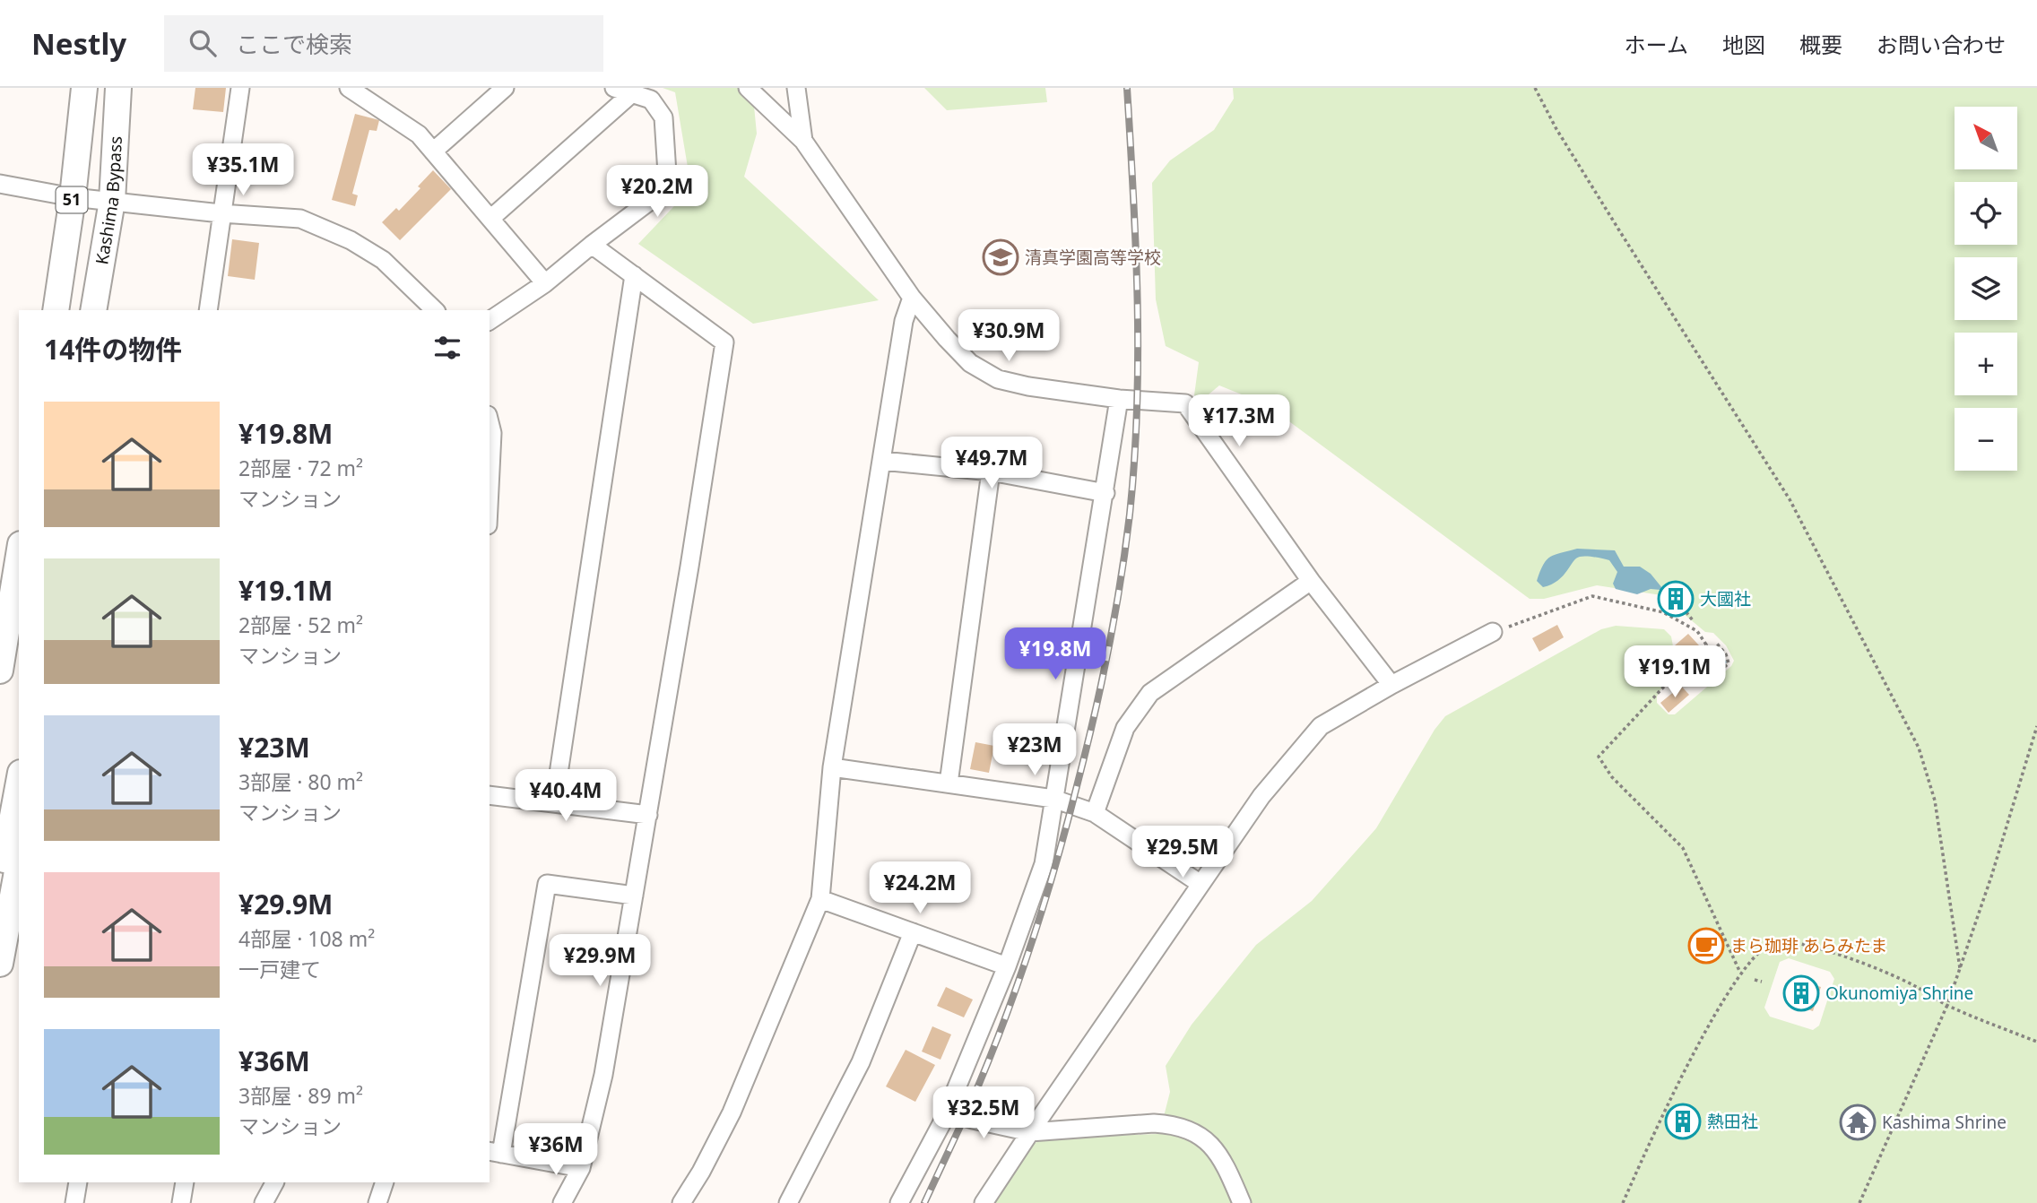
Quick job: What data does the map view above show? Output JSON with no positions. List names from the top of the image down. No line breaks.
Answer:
{"streets":{"highway":["51","Kashima Bypass"]},"places":{"school or university":["清真学園高等学校"],"building":["大國社","Okunomiya Shrine","熱田社"],"cafe":["まら珈琲 あらみたま"],"temple":["Kashima Shrine"]},"north":"top left","page":{"header":"Nestly","search":"ここで検索","nav":["ホーム","地図","概要","お問い合わせ"],"map_buttons":["+","−"],"price":["¥35.1M","¥20.2M","¥30.9M","¥17.3M","¥49.7M","¥19.8M","¥19.1M","¥23M","¥40.4M","¥29.5M","¥24.2M","¥29.9M","¥32.5M","¥36M"],"heading":"14件の物件","list":[{"name":"¥19.8M","note":"2部屋 · 72 m² · マンション"},{"name":"¥19.1M","note":"2部屋 · 52 m² · マンション"},{"name":"¥23M","note":"3部屋 · 80 m² · マンション"},{"name":"¥29.9M","note":"4部屋 · 108 m² · 一戸建て"},{"name":"¥36M","note":"3部屋 · 89 m² · マンション"}]}}
